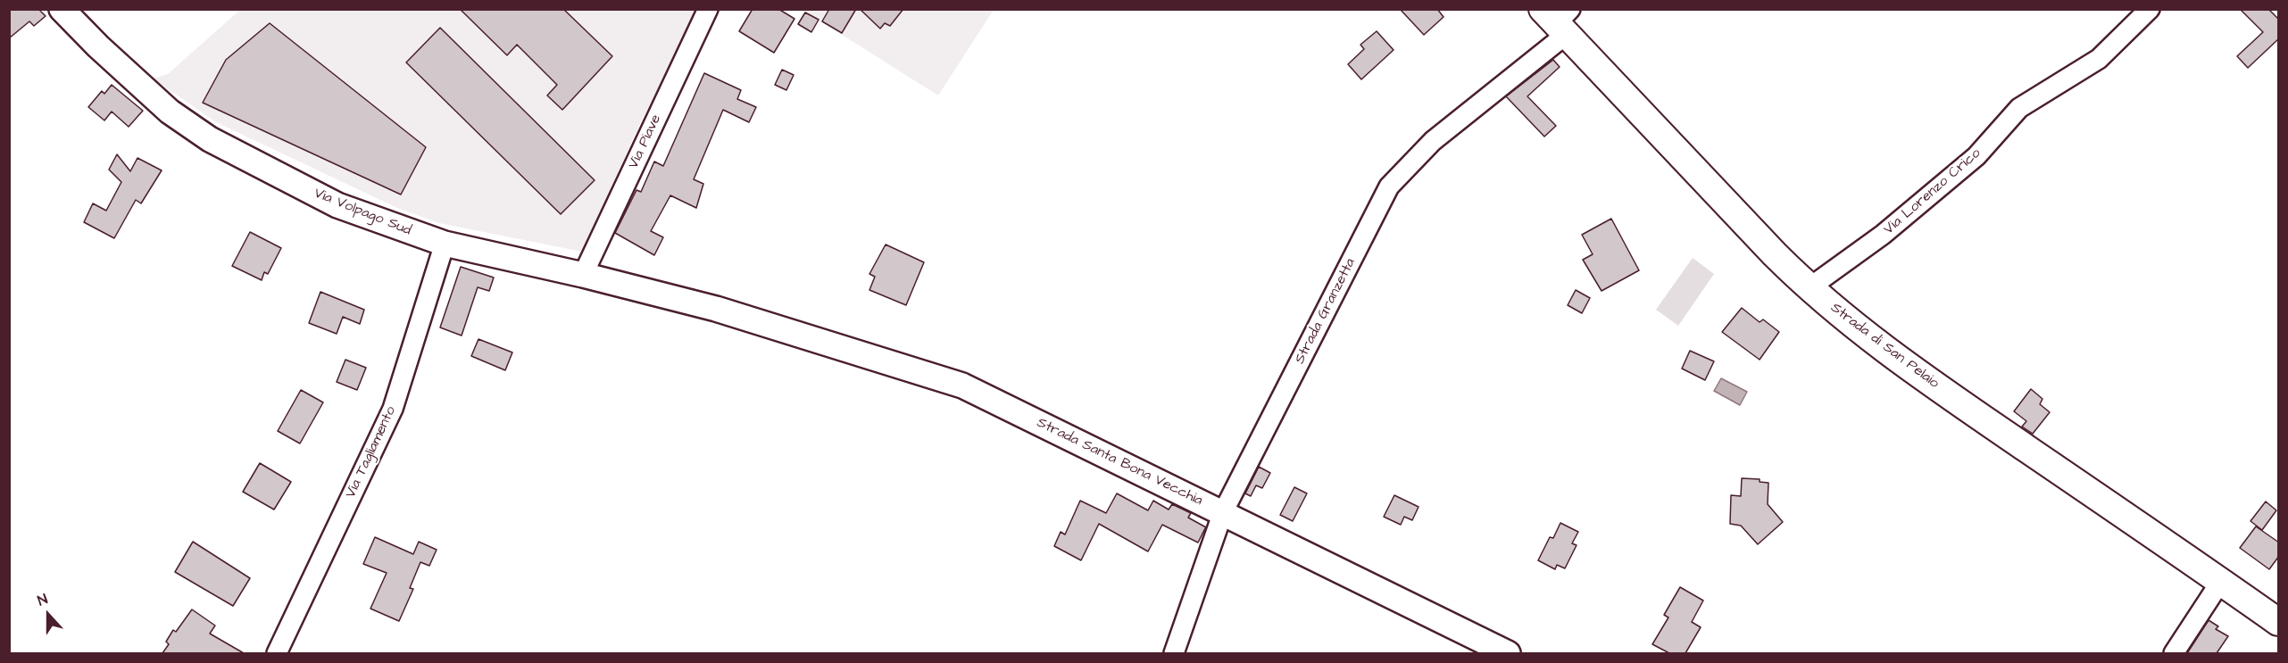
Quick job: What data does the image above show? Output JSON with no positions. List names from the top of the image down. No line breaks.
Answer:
{"streets":{"main road":["Strada di San Pelaio"],"street":["Via Piave","Via Lorenzo Crico","Via Volpago Sud","Strada Granzetta","Via Tagliamento","Strada Santa Bona Vecchia"]},"crossings":[["Via Piave","Via Volpago Sud"],["Via Lorenzo Crico","Strada di San Pelaio"],["Via Volpago Sud","Via Tagliamento"],["Via Volpago Sud","Strada Santa Bona Vecchia"],["Strada Granzetta","Strada di San Pelaio"],["Strada Granzetta","Strada Santa Bona Vecchia"]],"north":"top"}
